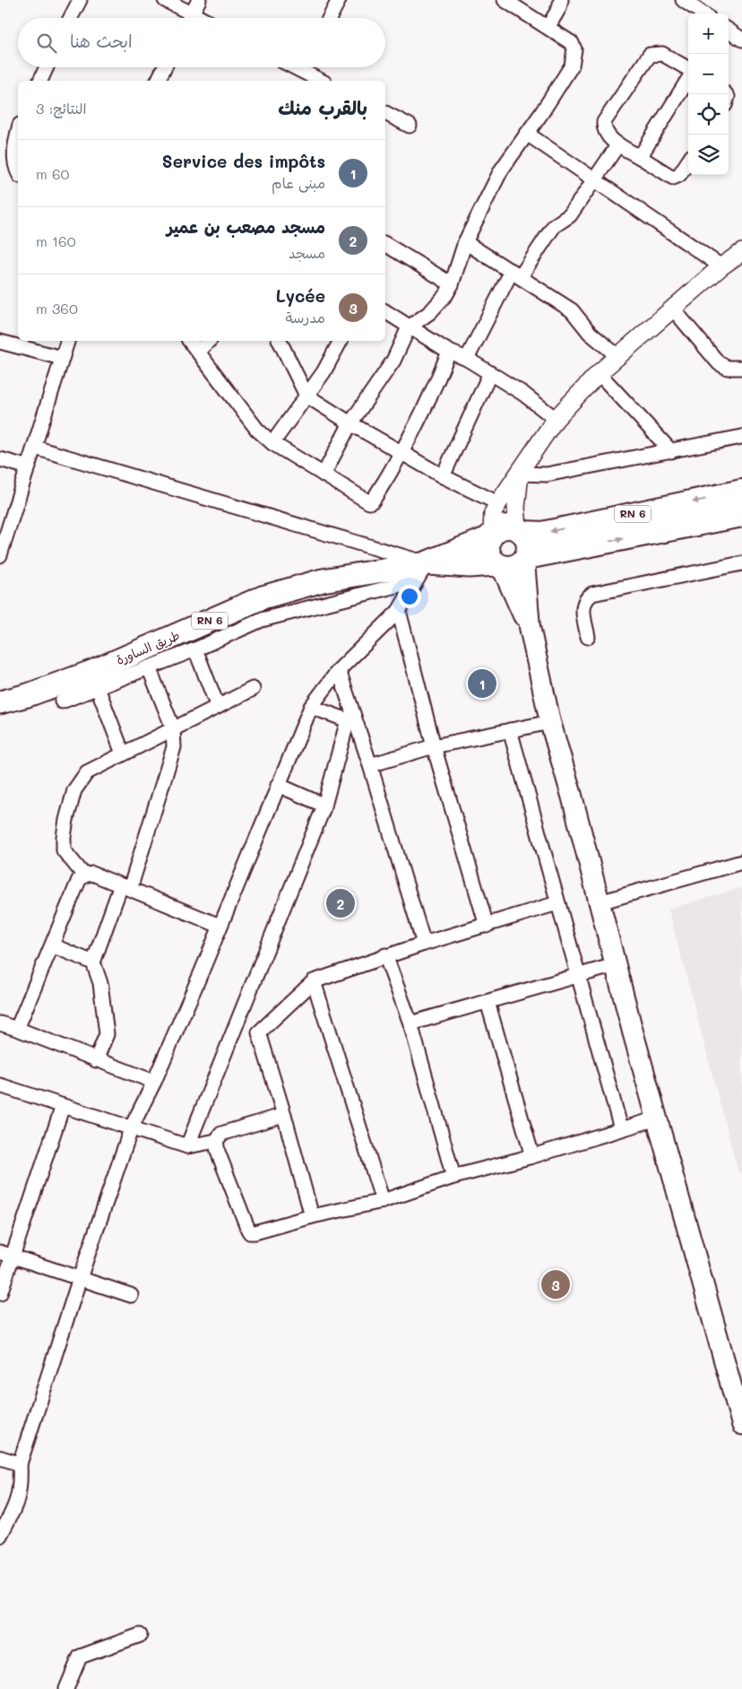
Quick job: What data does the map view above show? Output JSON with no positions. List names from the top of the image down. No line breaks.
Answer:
{"streets":{"highway":["RN 6"],"main road":["طريق الساورة"]},"crossings":[["RN 6","طريق الساورة"]],"page":{"map_buttons":["+","−"],"search":"ابحث هنا","heading":["بالقرب منك","النتائج: 3"],"list":[{"mark":"1","name":"Service des impôts","note":"مبنى عام","value":"60 m"},{"mark":"2","name":"مسجد مصعب بن عمير","note":"مسجد","value":"160 m"},{"mark":"3","name":"Lycée","note":"مدرسة","value":"360 m"}],"pins":["1","2","3"]}}
